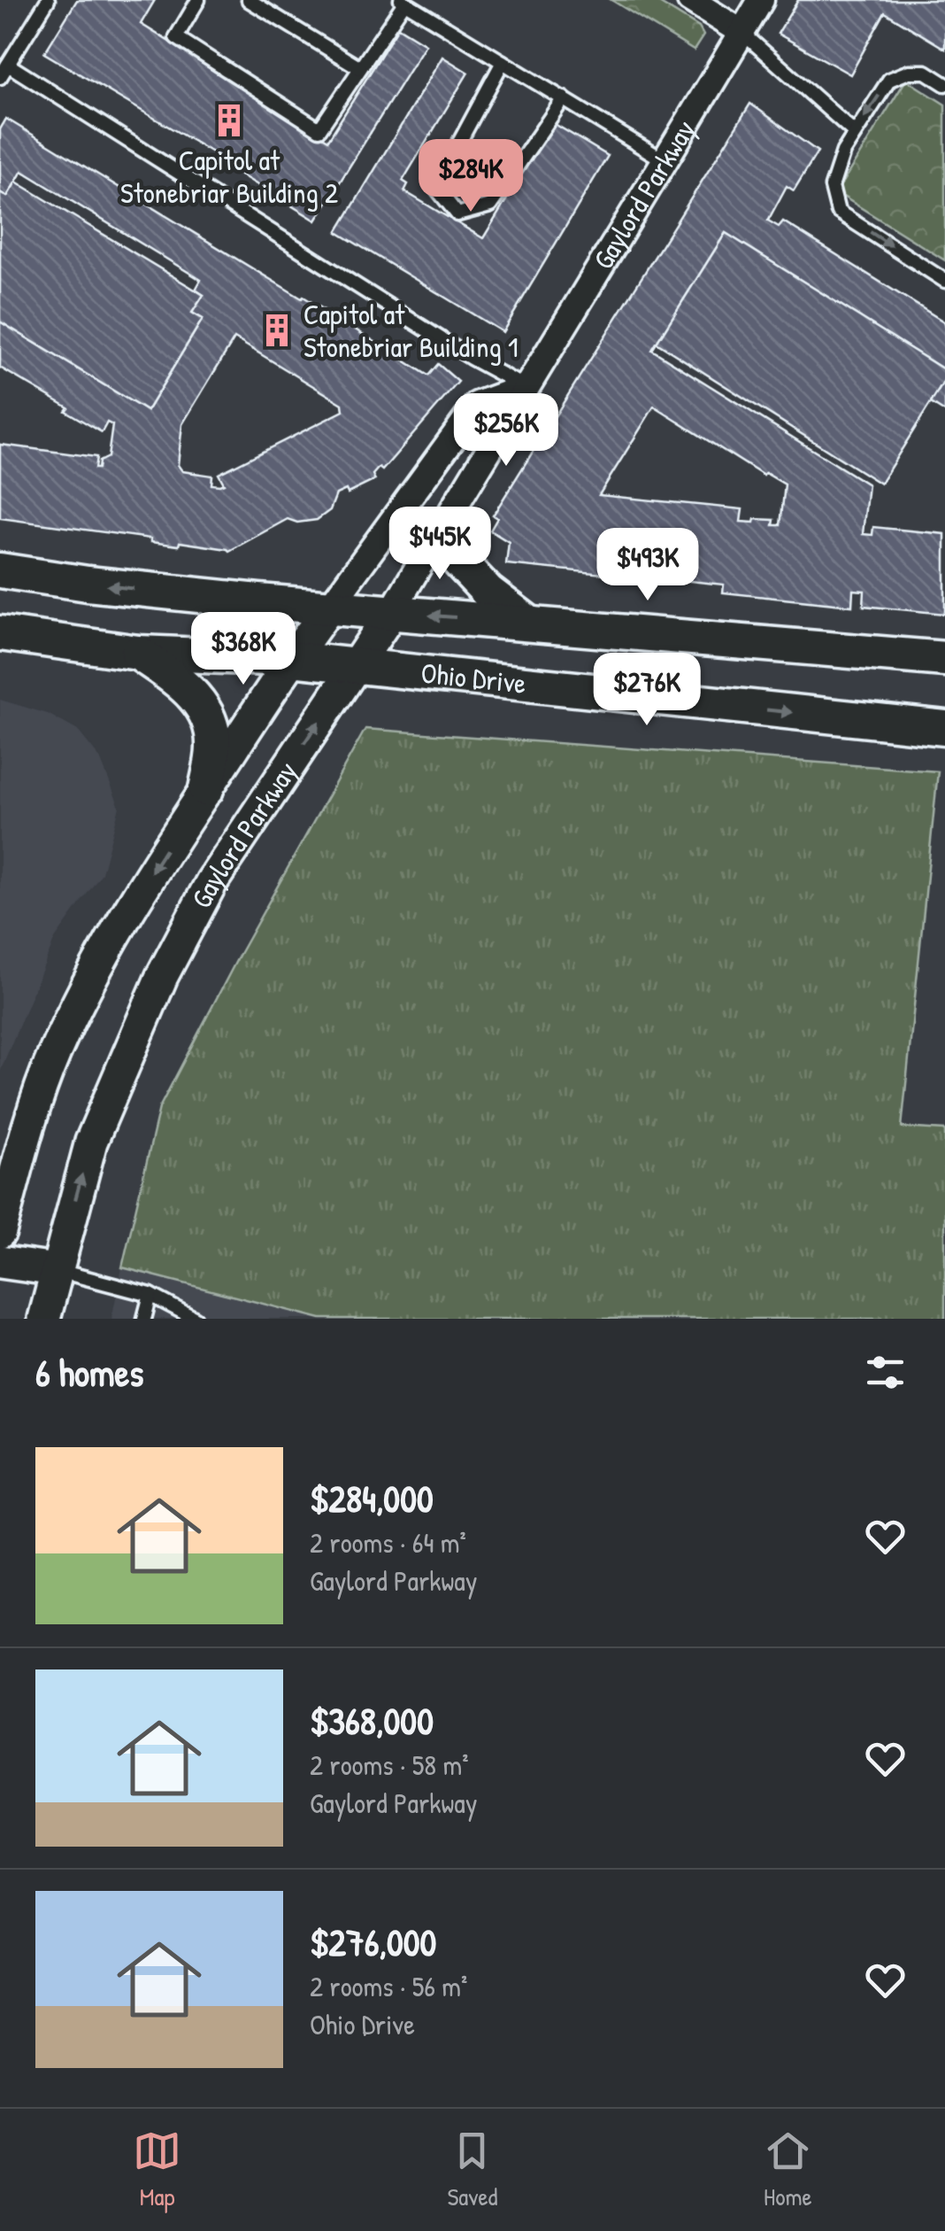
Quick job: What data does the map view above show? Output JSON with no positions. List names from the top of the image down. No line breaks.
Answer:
{"streets":{"main road":["Ohio Drive"],"street":["Gaylord Parkway"]},"crossings":[["Gaylord Parkway","Ohio Drive"]],"places":{"building":["Capitol at Stonebriar Building 2","Capitol at Stonebriar Building 1"]},"page":{"price":["$284K","$256K","$445K","$493K","$368K","$276K"],"heading":"6 homes","list":[{"name":"$284,000","note":"2 rooms · 64 m² · Gaylord Parkway"},{"name":"$368,000","note":"2 rooms · 58 m² · Gaylord Parkway"},{"name":"$276,000","note":"2 rooms · 56 m² · Ohio Drive"}],"tabs":["Map","Saved","Home"]}}
